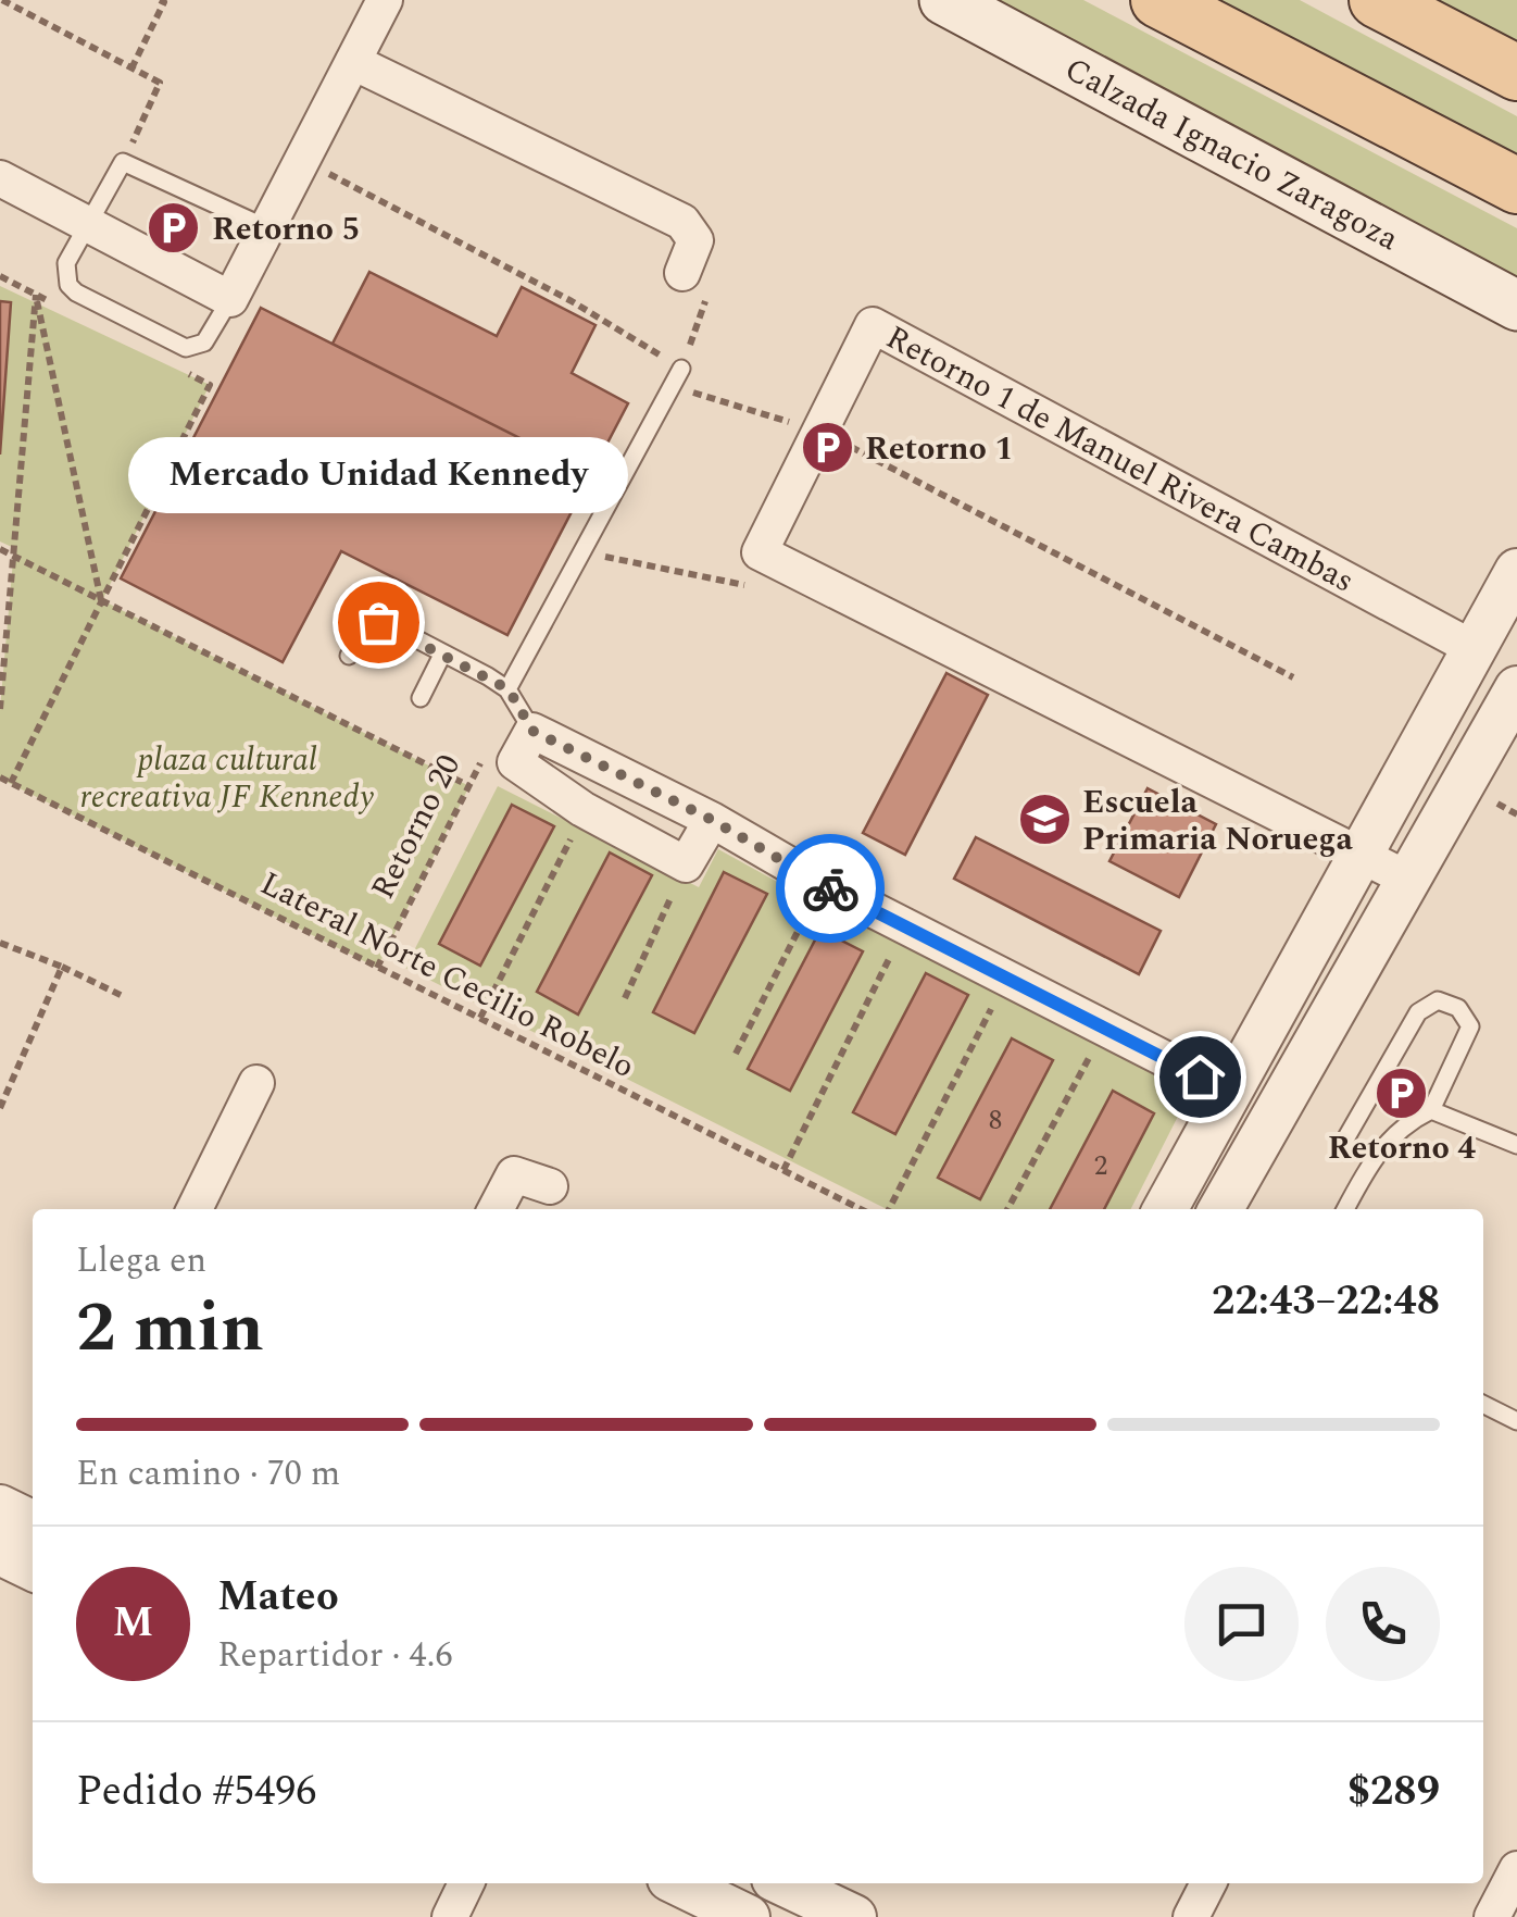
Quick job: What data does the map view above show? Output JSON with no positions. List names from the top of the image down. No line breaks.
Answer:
{"streets":{"main road":["Calzada Ignacio Zaragoza"],"street":["Retorno 1 de Manuel Rivera Cambas"],"path":["Retorno 20","Lateral Norte Cecilio Robelo"]},"crossings":[["Retorno 20","Lateral Norte Cecilio Robelo"]],"parks":["plaza cultural recreativa JF Kennedy"],"places":{"parking":["Retorno 5","Retorno 1","Retorno 4"],"other":["Mercado Unidad Kennedy"],"school or university":["Escuela Primaria Noruega"]},"house_numbers":["8","2"],"page":{"bubble":"Mercado Unidad Kennedy","heading":["2 min","Llega en","22:43–22:48"],"panel":["Mateo","Repartidor · 4.6","Pedido #5496","$289"],"bar":"En camino · 70 m","round":"M"}}
